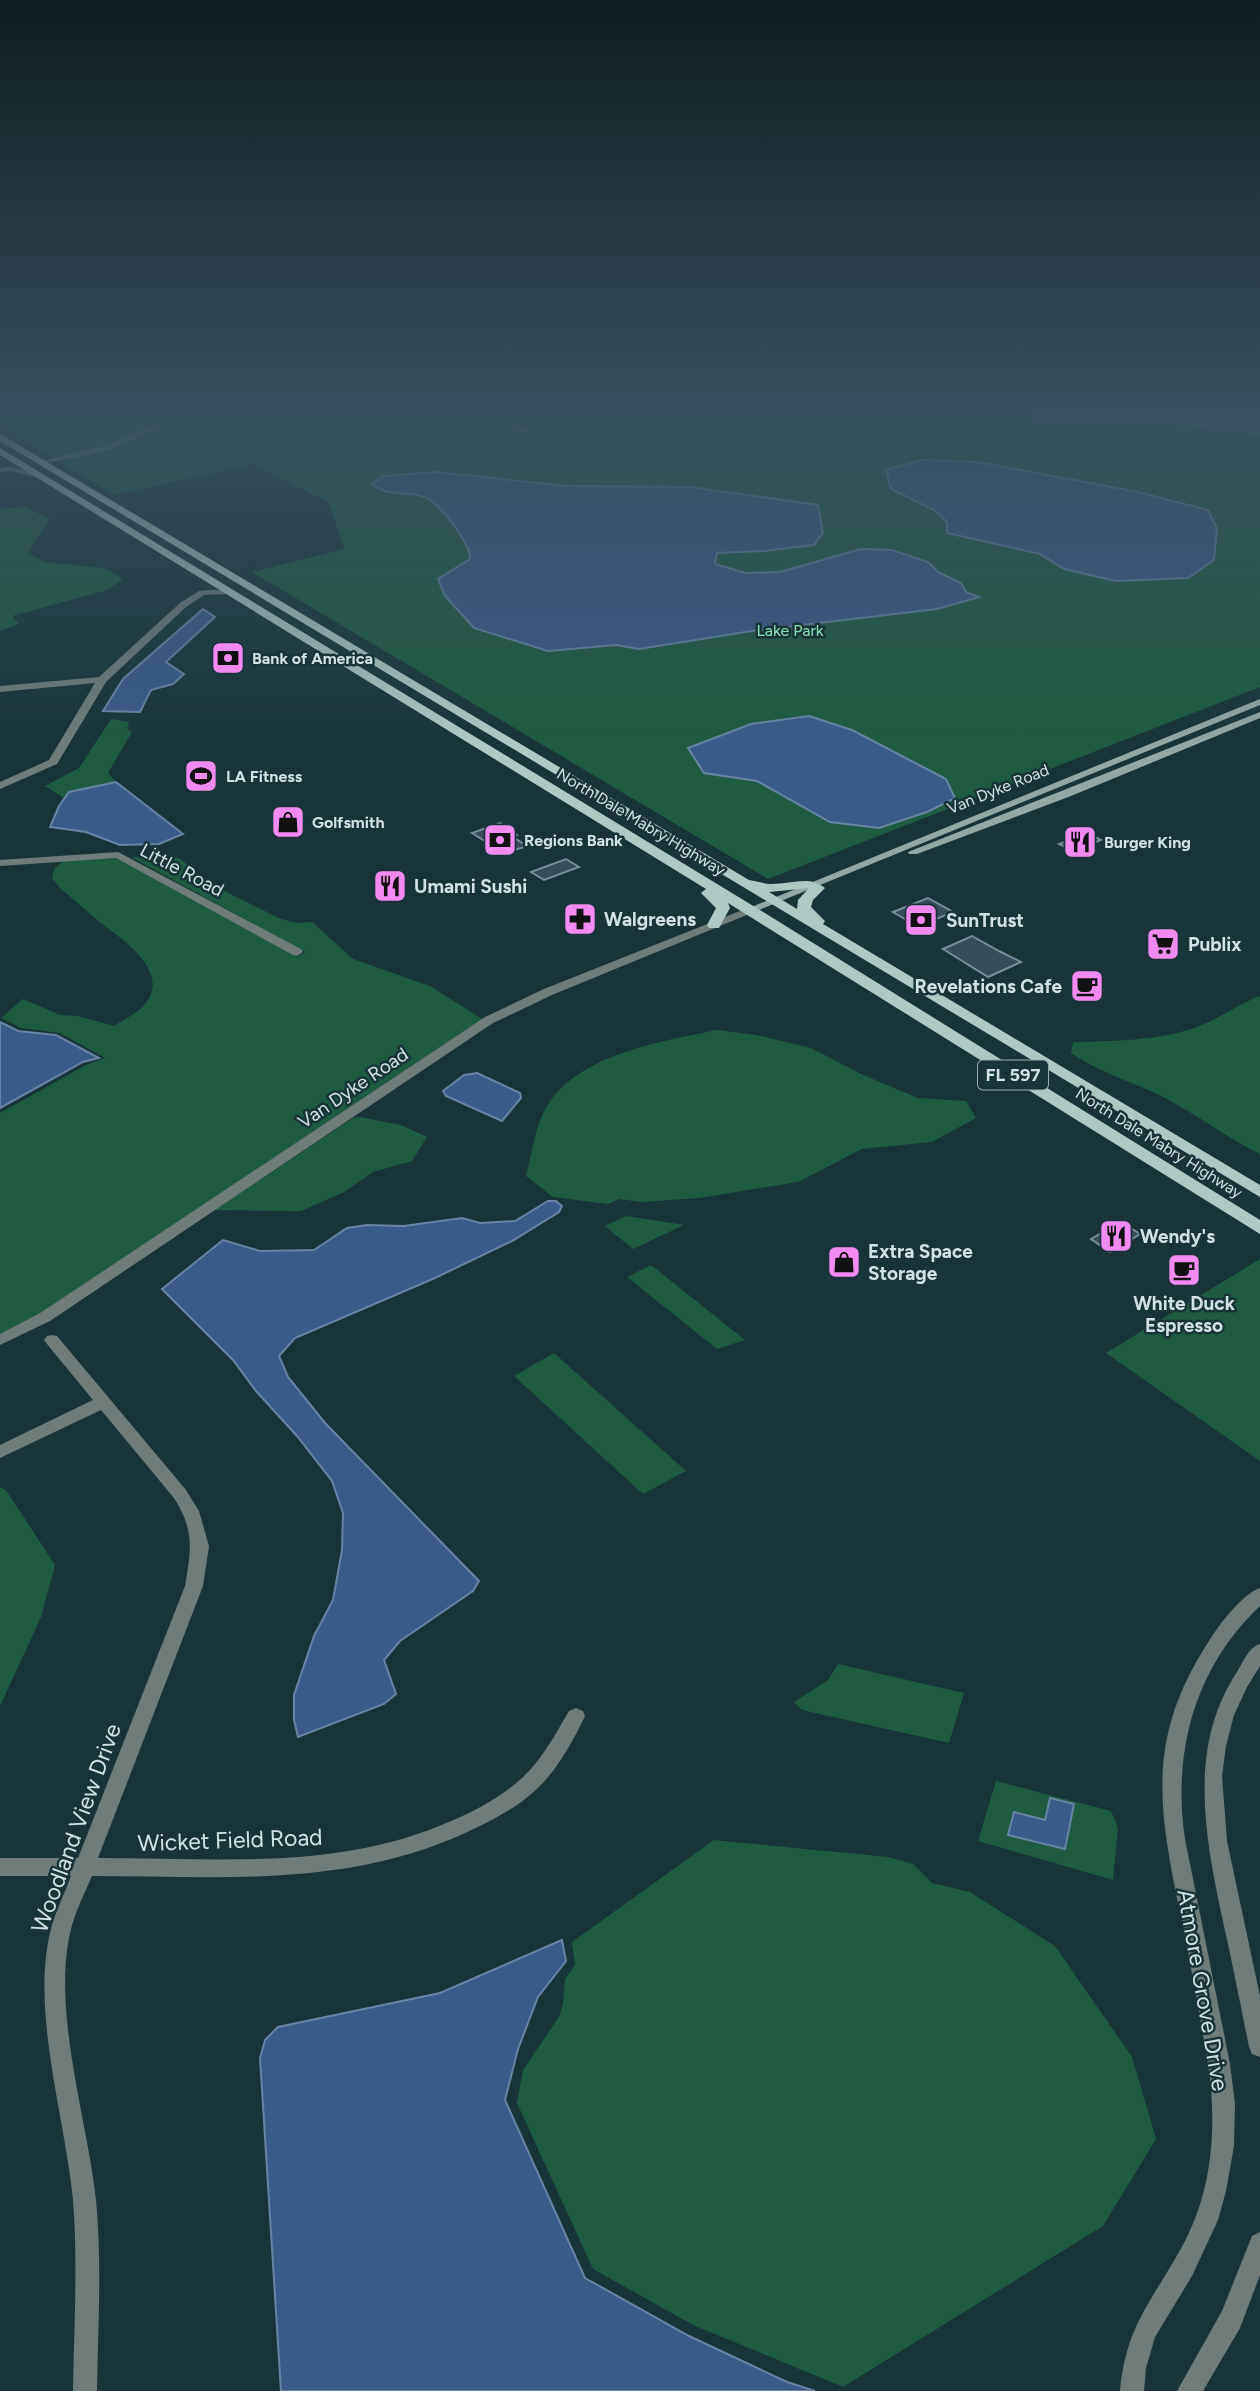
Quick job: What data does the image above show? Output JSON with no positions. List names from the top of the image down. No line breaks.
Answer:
{"streets":{"main road":["Van Dyke Road","North Dale Mabry Highway","FL 597"],"street":["Little Road","Woodland View Drive","Wicket Field Road","Atmore Grove Drive"]},"crossings":[["Van Dyke Road","North Dale Mabry Highway"],["Woodland View Drive","Wicket Field Road"]],"parks":["Lake Park"],"places":{"bank":["Bank of America","Regions Bank","SunTrust"],"sports":["LA Fitness"],"shop":["Golfsmith","Extra Space Storage"],"restaurant":["Burger King","Umami Sushi","Wendy's"],"pharmacy":["Walgreens"],"supermarket":["Publix"],"cafe":["Revelations Cafe","White Duck Espresso"]}}
